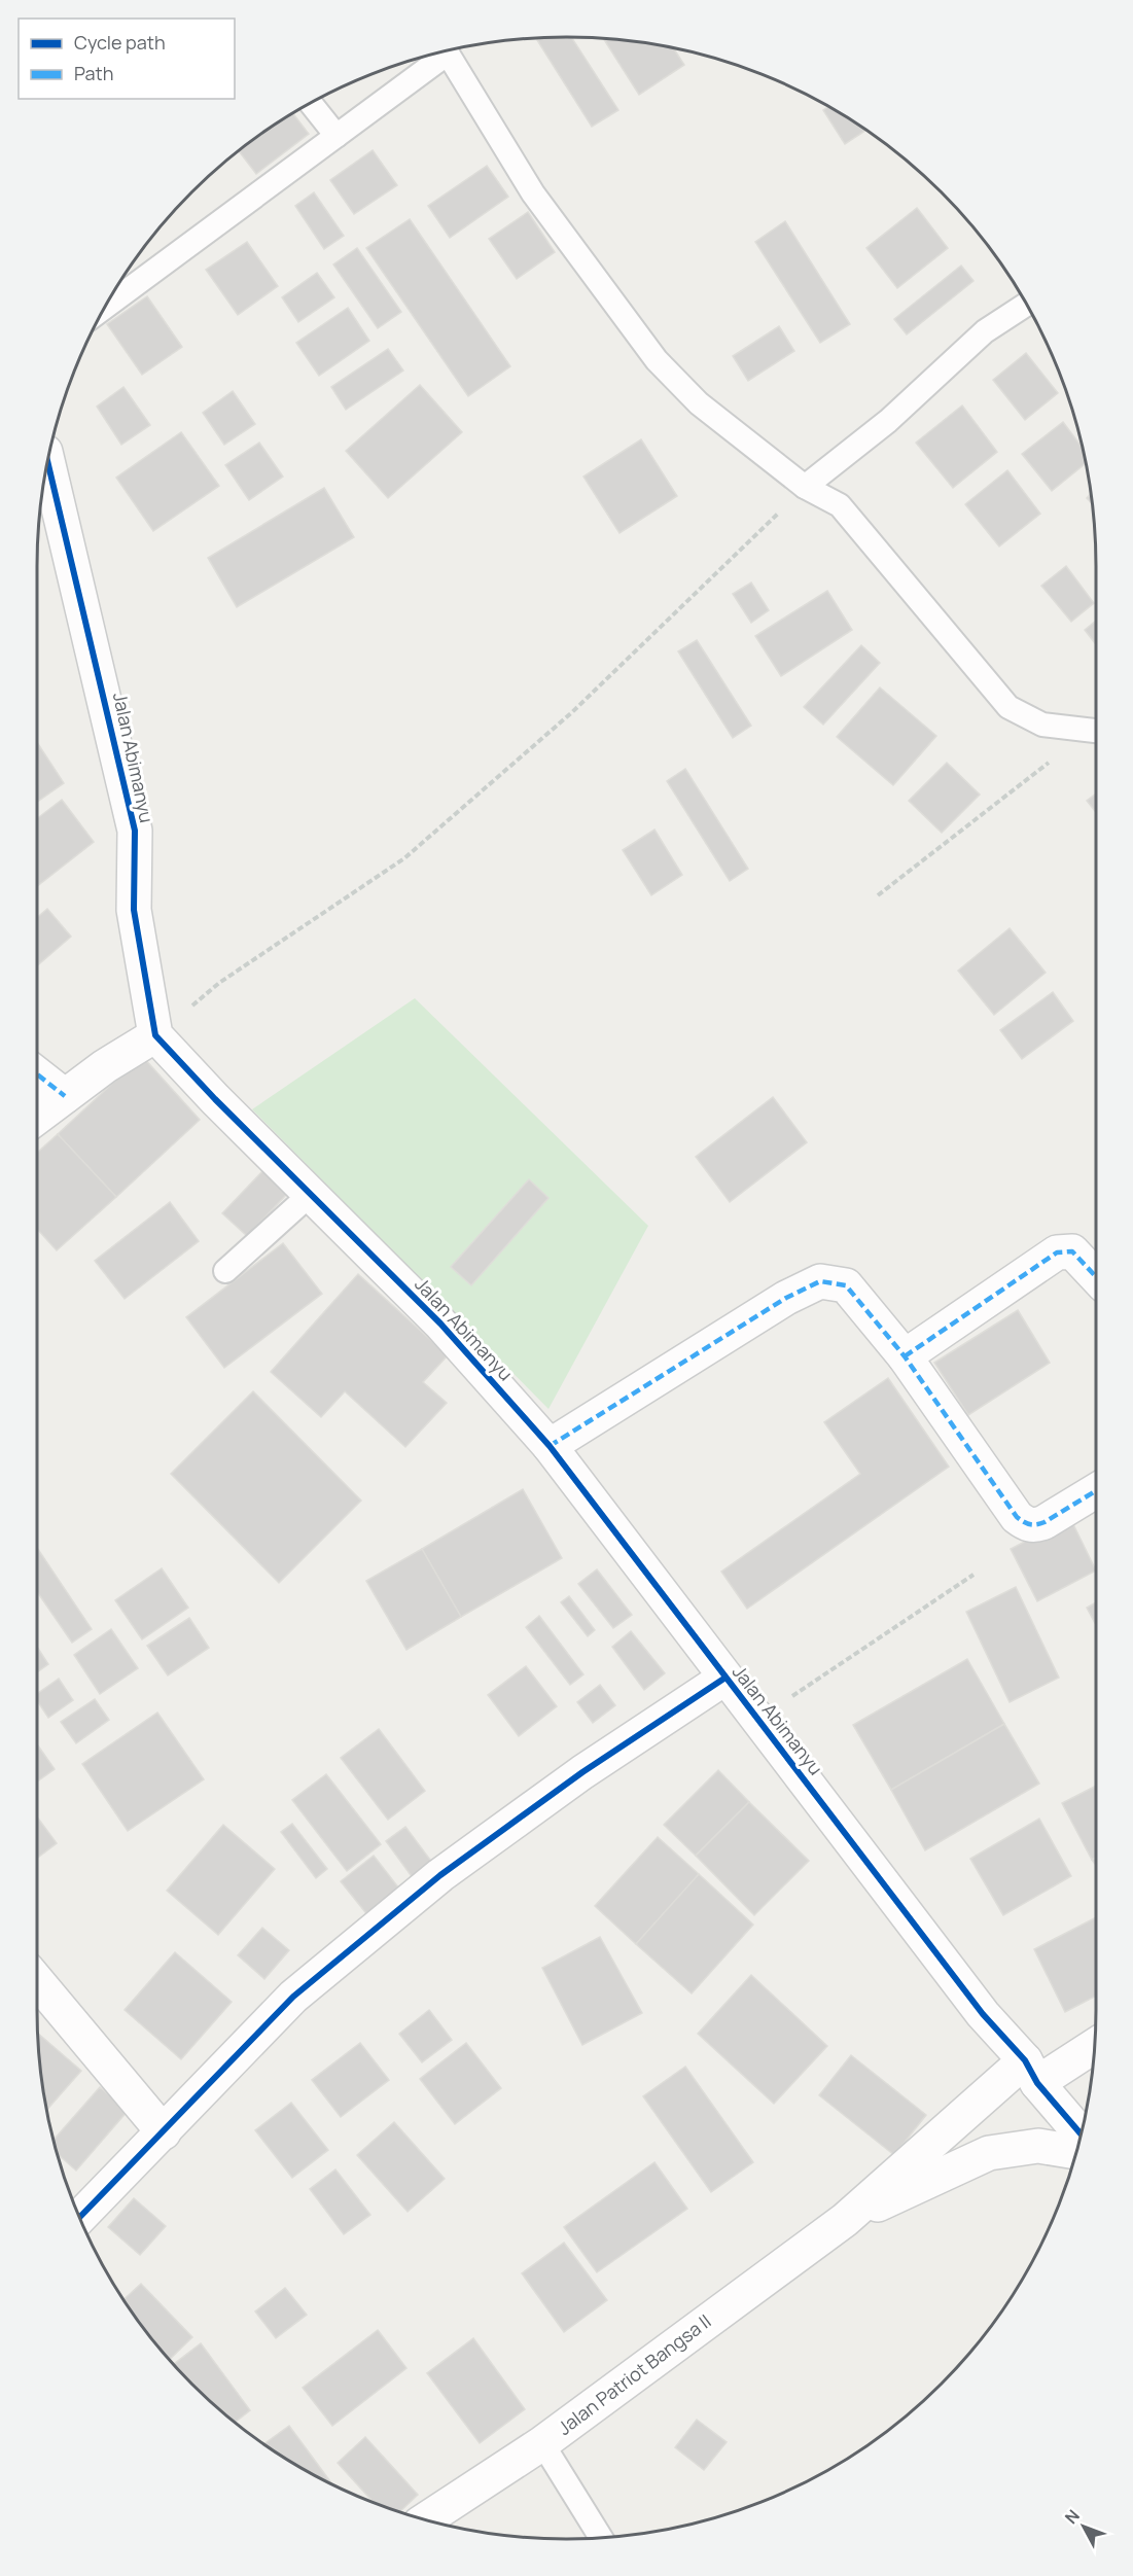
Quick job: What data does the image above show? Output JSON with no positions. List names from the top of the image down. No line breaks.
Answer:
{"streets":{"street":["Jalan Abimanyu","Jalan Patriot Bangsa II"]},"legend":["Cycle path","Path"],"north":"top left"}
